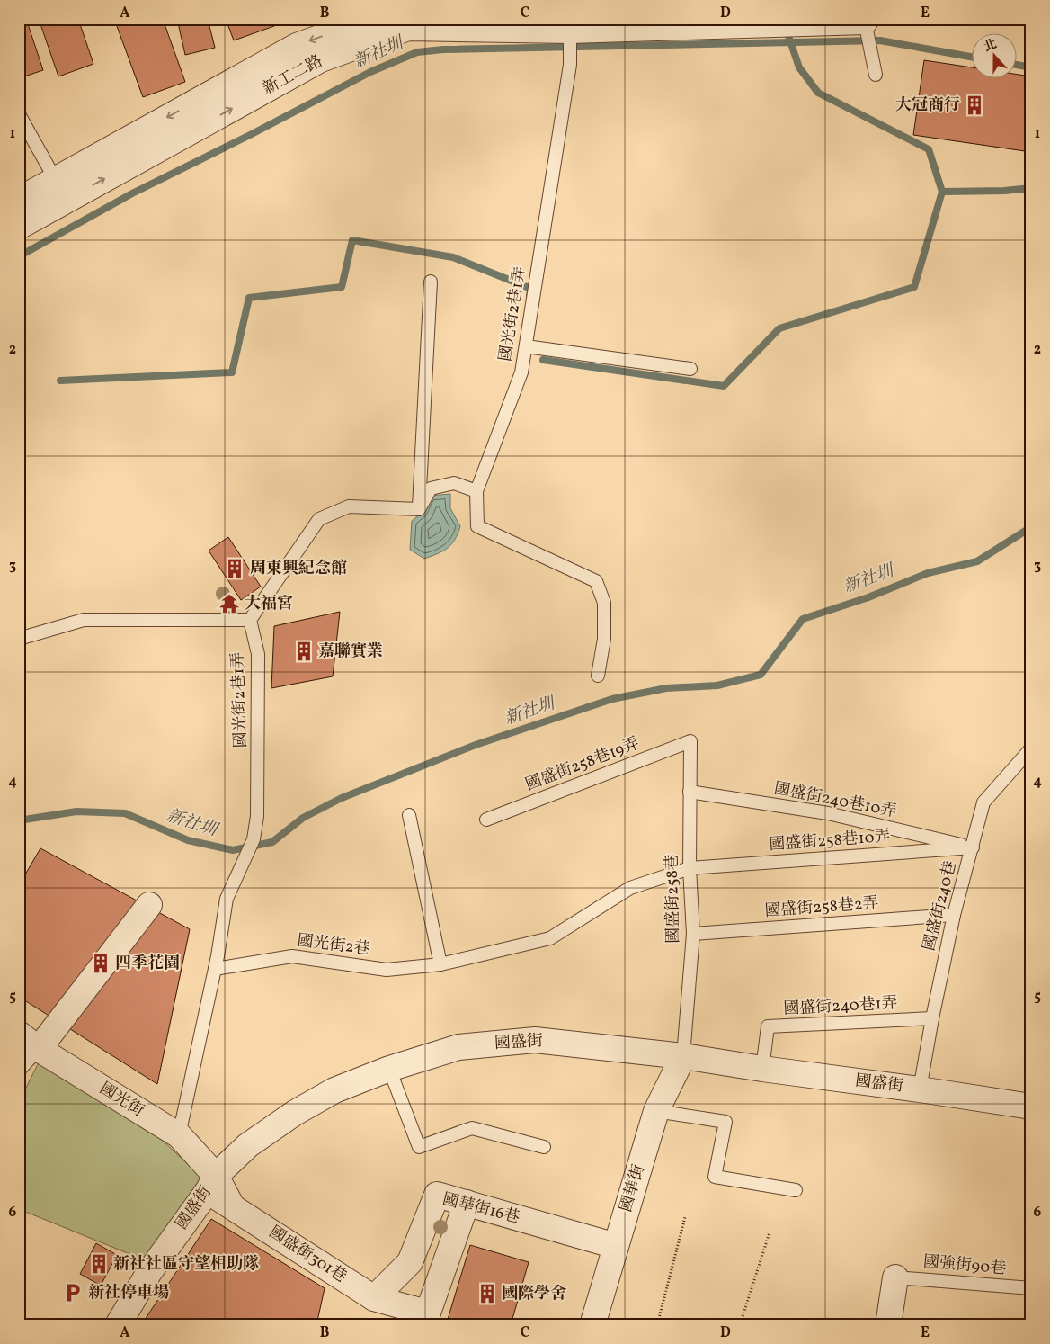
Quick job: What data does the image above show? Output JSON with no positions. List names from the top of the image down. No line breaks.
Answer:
{"streets":{"street":["新工二路","國盛街","國光街","國華街","國華街16巷","國盛街301巷"],"lane":["國光街2巷1弄","國盛街258巷19弄","國盛街240巷10弄","國盛街258巷10弄","國盛街258巷","國盛街240巷","國盛街258巷2弄","國光街2巷","國盛街240巷1弄","國強街90巷"]},"crossings":[["新工二路","國光街2巷1弄"],["國光街2巷1弄","國光街2巷"],["國盛街258巷19弄","國盛街258巷"],["國盛街240巷10弄","國盛街258巷10弄"],["國盛街240巷10弄","國盛街258巷"],["國盛街240巷10弄","國盛街240巷"],["國盛街258巷10弄","國盛街258巷"],["國盛街258巷10弄","國盛街240巷"],["國盛街258巷10弄","國光街2巷"],["國盛街258巷","國盛街258巷2弄"],["國盛街258巷","國盛街"],["國盛街258巷","國華街"],["國盛街240巷","國盛街258巷2弄"],["國盛街240巷","國盛街240巷1弄"],["國盛街240巷","國盛街"],["國盛街240巷1弄","國盛街"],["國盛街","國光街"],["國盛街","國華街"],["國光街","國盛街301巷"],["國華街","國華街16巷"],["國華街16巷","國盛街301巷"]],"water":["新社圳"],"places":{"building":["大冠商行","周東興紀念館","嘉聯實業","四季花園","新社社區守望相助隊","國際學舍"],"temple":["大福宮"],"parking":["新社停車場"]},"north":"top","grid":{"columns":["A","B","C","D","E"],"rows":["1","2","3","4","5","6"]}}
